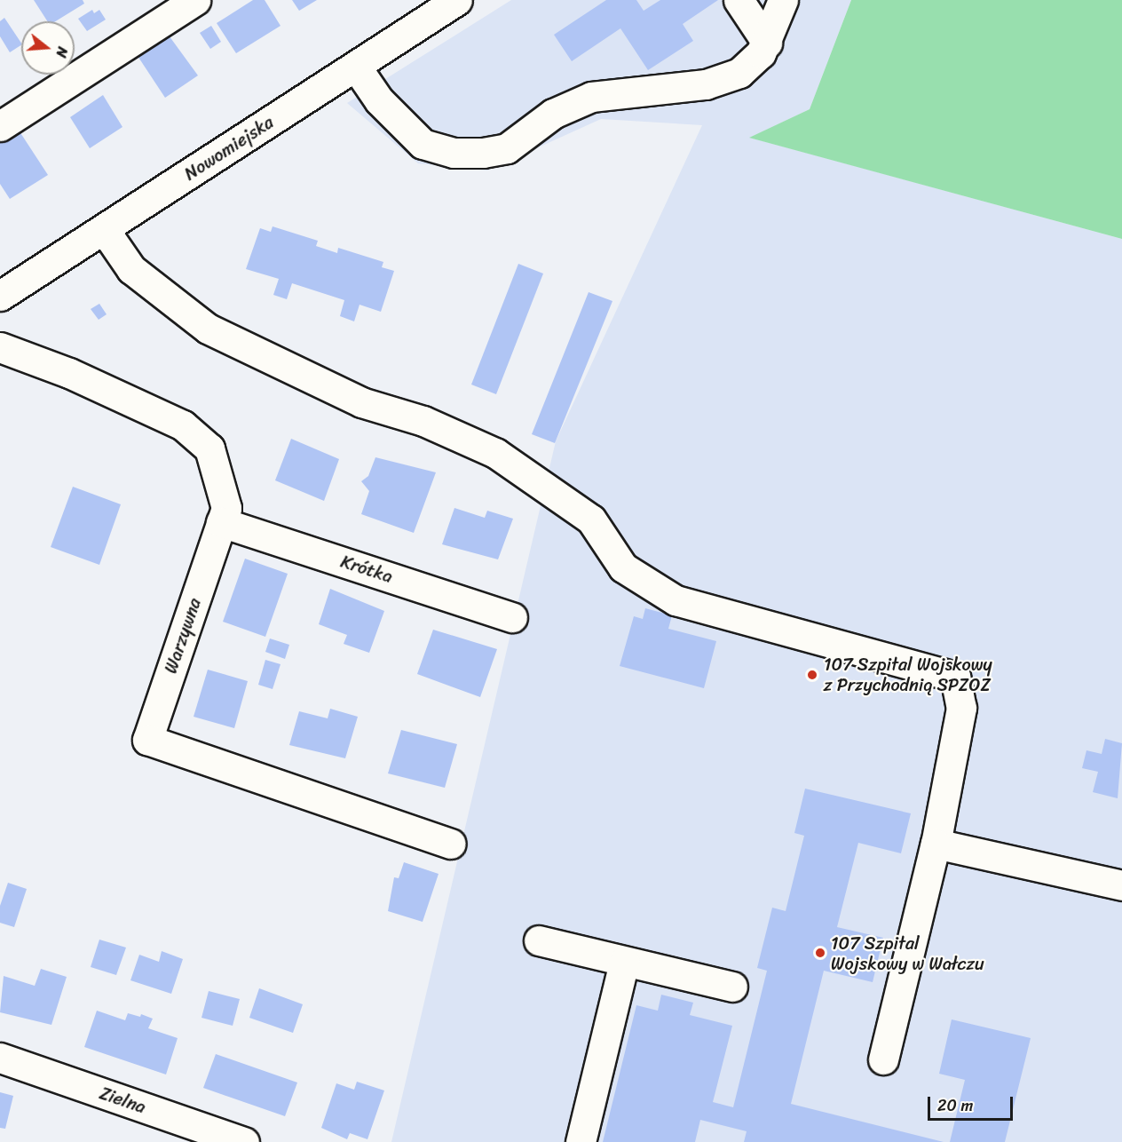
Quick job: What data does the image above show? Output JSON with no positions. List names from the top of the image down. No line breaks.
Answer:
{"streets":{"street":["Nowomiejska","Krótka","Warzywna","Zielna"]},"crossings":[["Krótka","Warzywna"]],"places":["107 Szpital Wojskowy z Przychodnią SPZOZ","107 Szpital Wojskowy w Wałczu"],"scale_bar":"20 m","north":"right"}
